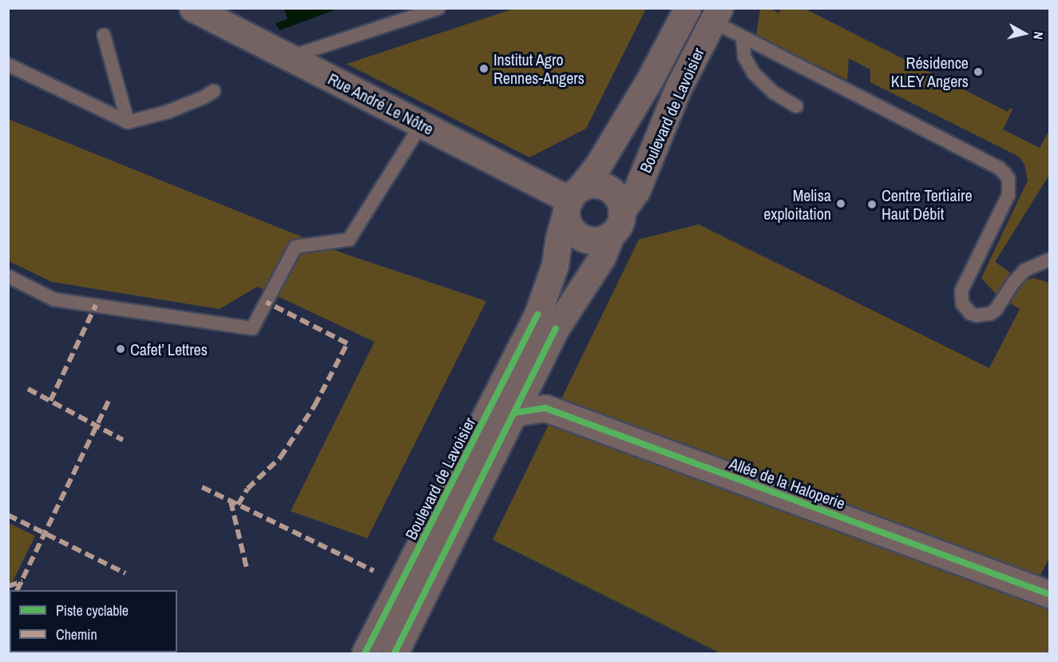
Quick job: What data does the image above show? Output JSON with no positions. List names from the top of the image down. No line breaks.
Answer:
{"streets":{"street":["Rue André Le Nôtre","Boulevard de Lavoisier","Allée de la Haloperie"]},"crossings":[["Rue André Le Nôtre","Boulevard de Lavoisier"],["Boulevard de Lavoisier","Allée de la Haloperie"]],"places":["Institut Agro Rennes-Angers","Résidence KLEY Angers","Melisa exploitation","Centre Tertiaire Haut Débit","Cafet’ Lettres"],"legend":["Piste cyclable","Chemin"],"north":"right"}
